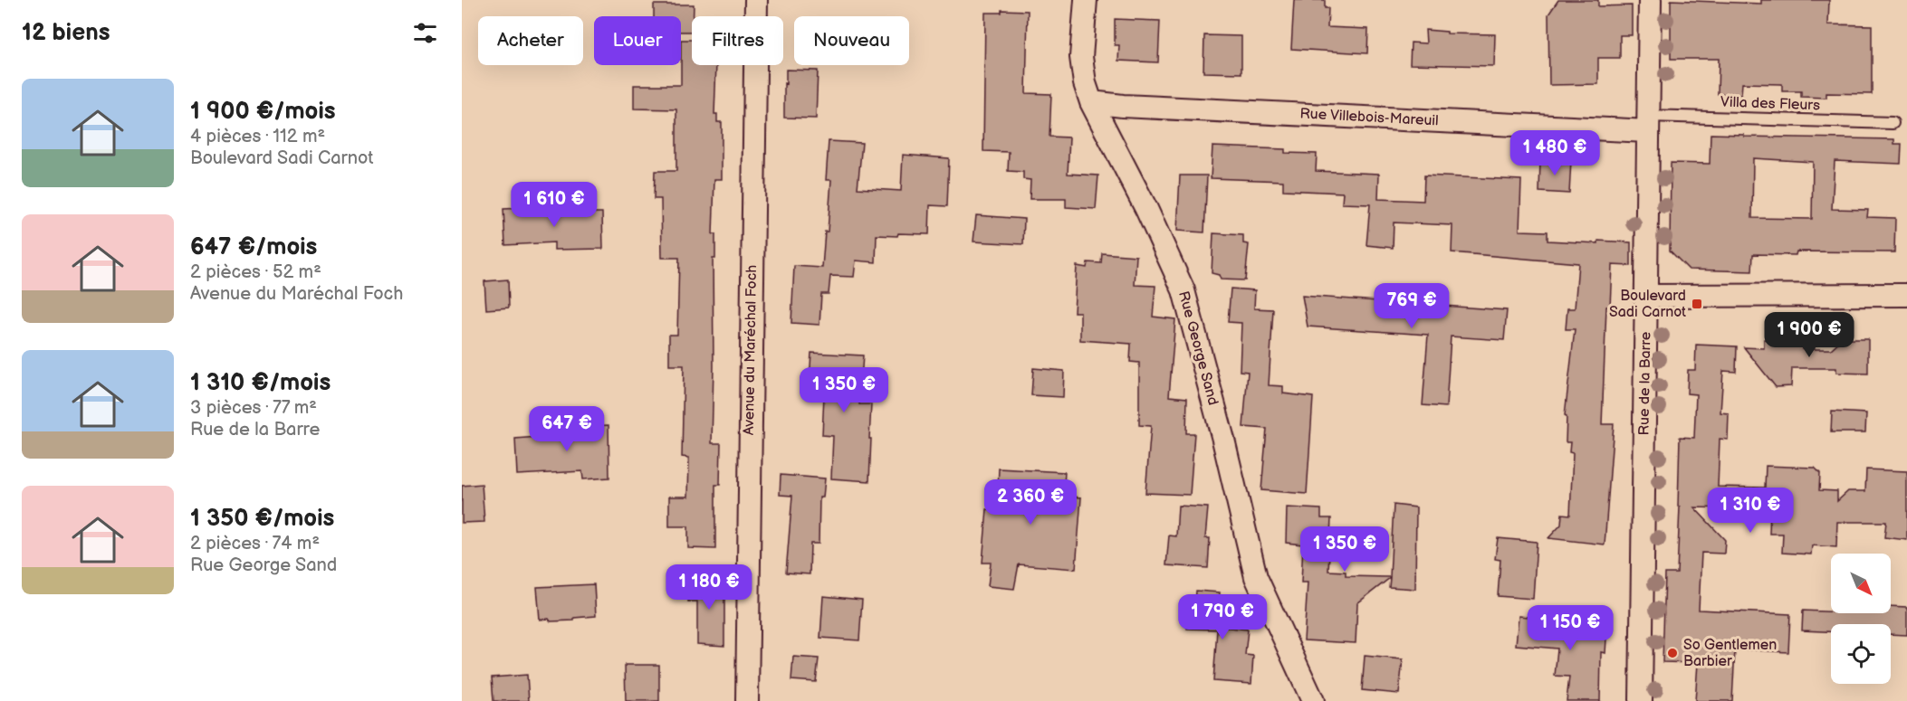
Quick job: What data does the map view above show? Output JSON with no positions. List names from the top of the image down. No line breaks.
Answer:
{"streets":{"street":["Rue Villebois-Mareuil","Rue George Sand","Avenue du Maréchal Foch","Rue de la Barre"],"lane":["Villa des Fleurs"]},"crossings":[["Villa des Fleurs","Rue Villebois-Mareuil"],["Villa des Fleurs","Rue de la Barre"],["Rue Villebois-Mareuil","Rue George Sand"],["Rue Villebois-Mareuil","Rue de la Barre"]],"places":{"transit":["Boulevard Sadi Carnot"],"other":["So Gentlemen Barbier"]},"north":"bottom right","page":{"heading":"12 biens","chip":["Acheter","Louer","Filtres","Nouveau"],"list":[{"name":"1 900 €/mois","note":"4 pièces · 112 m² · Boulevard Sadi Carnot"},{"name":"647 €/mois","note":"2 pièces · 52 m² · Avenue du Maréchal Foch"},{"name":"1 310 €/mois","note":"3 pièces · 77 m² · Rue de la Barre"},{"name":"1 350 €/mois","note":"2 pièces · 74 m² · Rue George Sand"}],"price":["1 480 €","1 610 €","769 €","1 900 €","1 350 €","647 €","2 360 €","1 310 €","1 350 €","1 180 €","1 790 €","1 150 €"]}}
